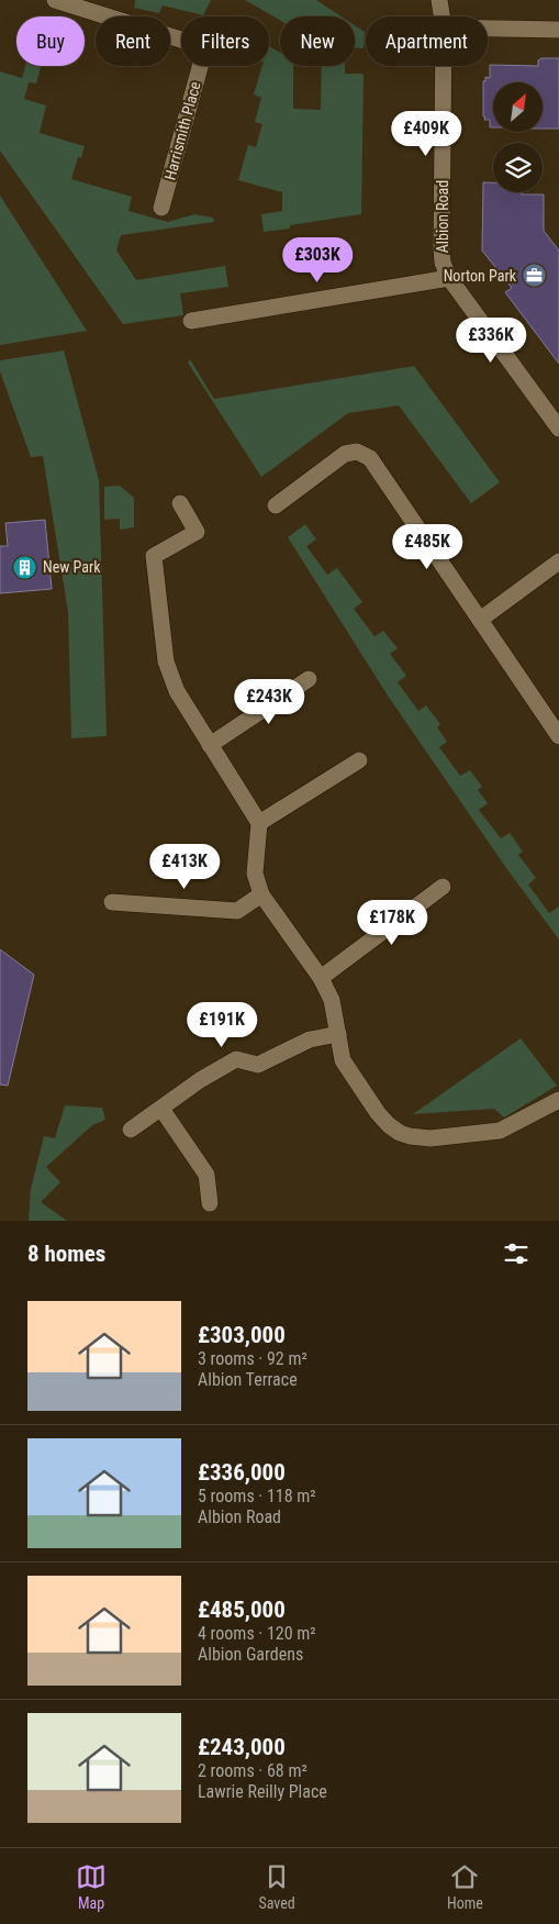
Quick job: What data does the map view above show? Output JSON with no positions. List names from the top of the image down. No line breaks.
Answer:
{"streets":{"street":["Harrismith Place","Albion Road"]},"places":{"office":["Norton Park"],"building":["New Park"]},"north":"top right","page":{"chip":["Buy","Rent","Filters","New","Apartment"],"price":["£409K","£303K","£336K","£485K","£243K","£413K","£178K","£191K"],"heading":"8 homes","list":[{"name":"£303,000","note":"3 rooms · 92 m² · Albion Terrace"},{"name":"£336,000","note":"5 rooms · 118 m² · Albion Road"},{"name":"£485,000","note":"4 rooms · 120 m² · Albion Gardens"},{"name":"£243,000","note":"2 rooms · 68 m² · Lawrie Reilly Place"}],"tabs":["Map","Saved","Home"]}}
